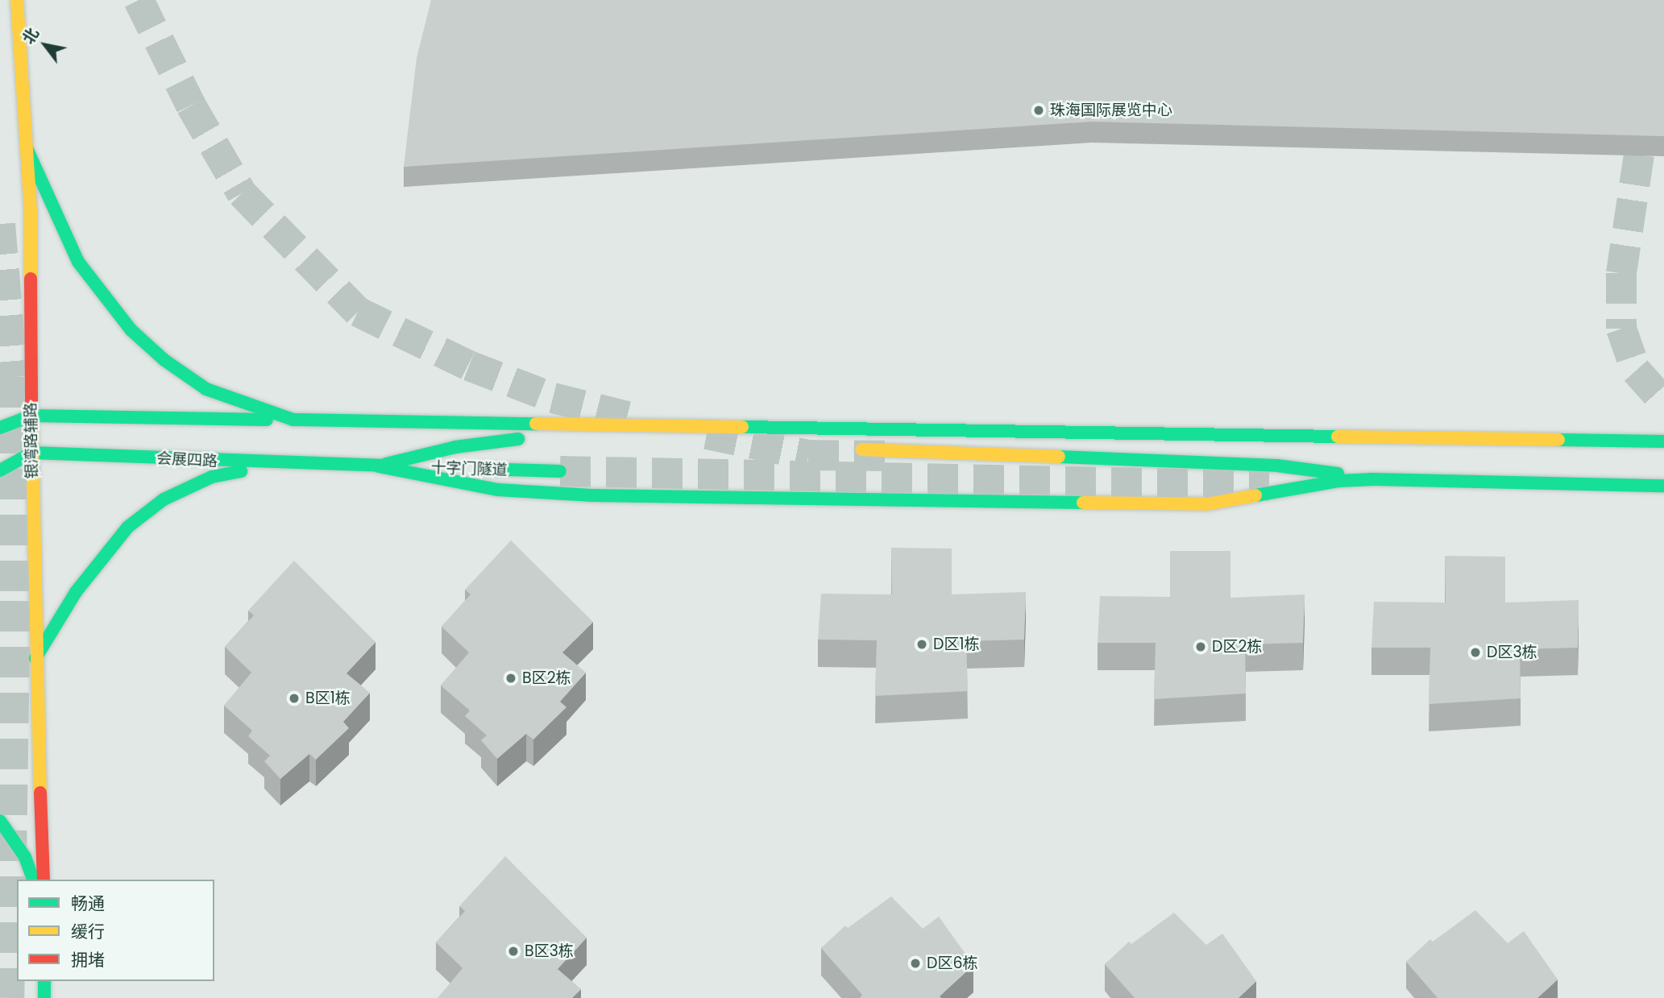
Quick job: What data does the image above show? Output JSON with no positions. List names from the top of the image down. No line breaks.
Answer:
{"streets":{"main road":["银湾路辅路","会展四路","十字门隧道"]},"crossings":[["银湾路辅路","会展四路"],["会展四路","十字门隧道"]],"places":["珠海国际展览中心","D区1栋","D区2栋","D区3栋","B区2栋","B区1栋","B区3栋","D区6栋"],"legend":["畅通","缓行","拥堵"],"north":"top left"}
